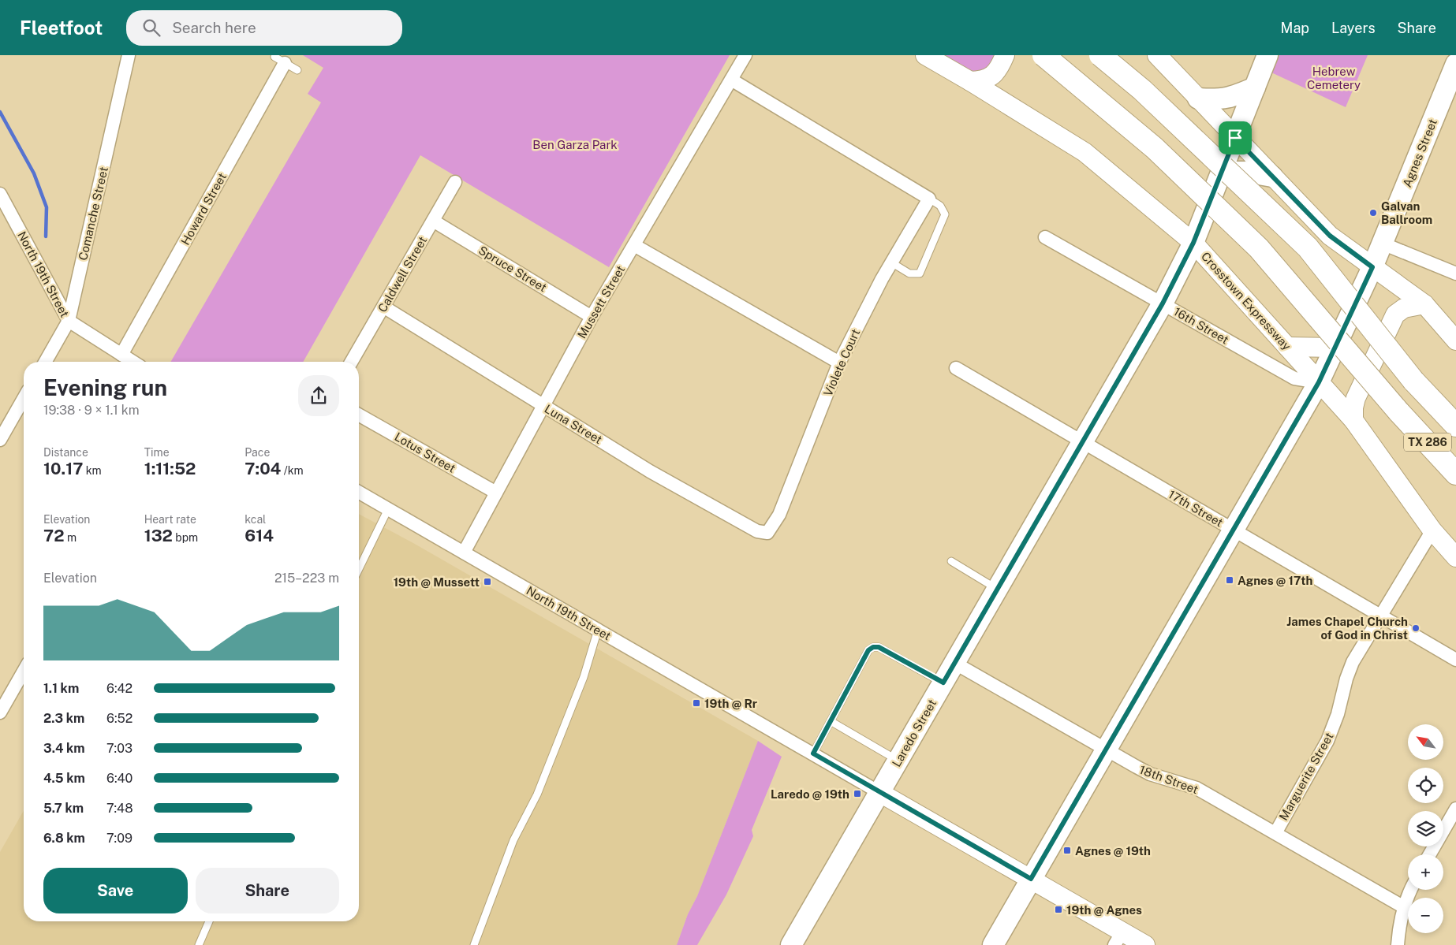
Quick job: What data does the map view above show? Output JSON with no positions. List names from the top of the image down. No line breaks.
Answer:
{"streets":{"highway":["TX 286"],"main road":["Agnes Street","Crosstown Expressway","Laredo Street"],"street":["Howard Street","Comanche Street","Spruce Street","North 19th Street","Caldwell Street","Mussett Street","16th Street","Violete Court","Luna Street","Lotus Street","17th Street","Marguerite Street","18th Street"]},"crossings":[["Agnes Street","Crosstown Expressway"],["Agnes Street","16th Street"],["Agnes Street","17th Street"],["Agnes Street","18th Street"],["Howard Street","North 19th Street"],["Comanche Street","North 19th Street"],["Spruce Street","Caldwell Street"],["Spruce Street","Mussett Street"],["North 19th Street","Mussett Street"],["North 19th Street","Laredo Street"],["Caldwell Street","Luna Street"],["Crosstown Expressway","16th Street"],["Crosstown Expressway","Laredo Street"],["Crosstown Expressway","Marguerite Street"],["Mussett Street","Luna Street"],["Mussett Street","Lotus Street"],["16th Street","Laredo Street"],["Violete Court","Luna Street"],["17th Street","Laredo Street"],["17th Street","Marguerite Street"],["Laredo Street","18th Street"],["Marguerite Street","18th Street"]],"parks":["Hebrew Cemetery","Ben Garza Park"],"places":{"other":["Galvan Ballroom","James Chapel Church of God in Christ"],"transit":["Agnes @ 17th","19th @ Mussett","19th @ Rr","Laredo @ 19th","Agnes @ 19th","19th @ Agnes"]},"north":"top left","page":{"header":"Fleetfoot","search":"Search here","nav":["Map","Layers","Share"],"heading":["Evening run","19:38 · 9 × 1.1 km"],"stats":[["Distance","10.17 km"],["Time","1:11:52"],["Pace","7:04 /km"],["Elevation","72 m"],["Heart rate","132 bpm"],["kcal","614"]],"chart":["Elevation","215–223 m"],"list":[{"name":"1.1 km","note":"6:42"},{"name":"2.3 km","note":"6:52"},{"name":"3.4 km","note":"7:03"},{"name":"4.5 km","note":"6:40"},{"name":"5.7 km","note":"7:48"},{"name":"6.8 km","note":"7:09"}],"map_buttons":["+","−"],"buttons":["Save","Share"]}}
